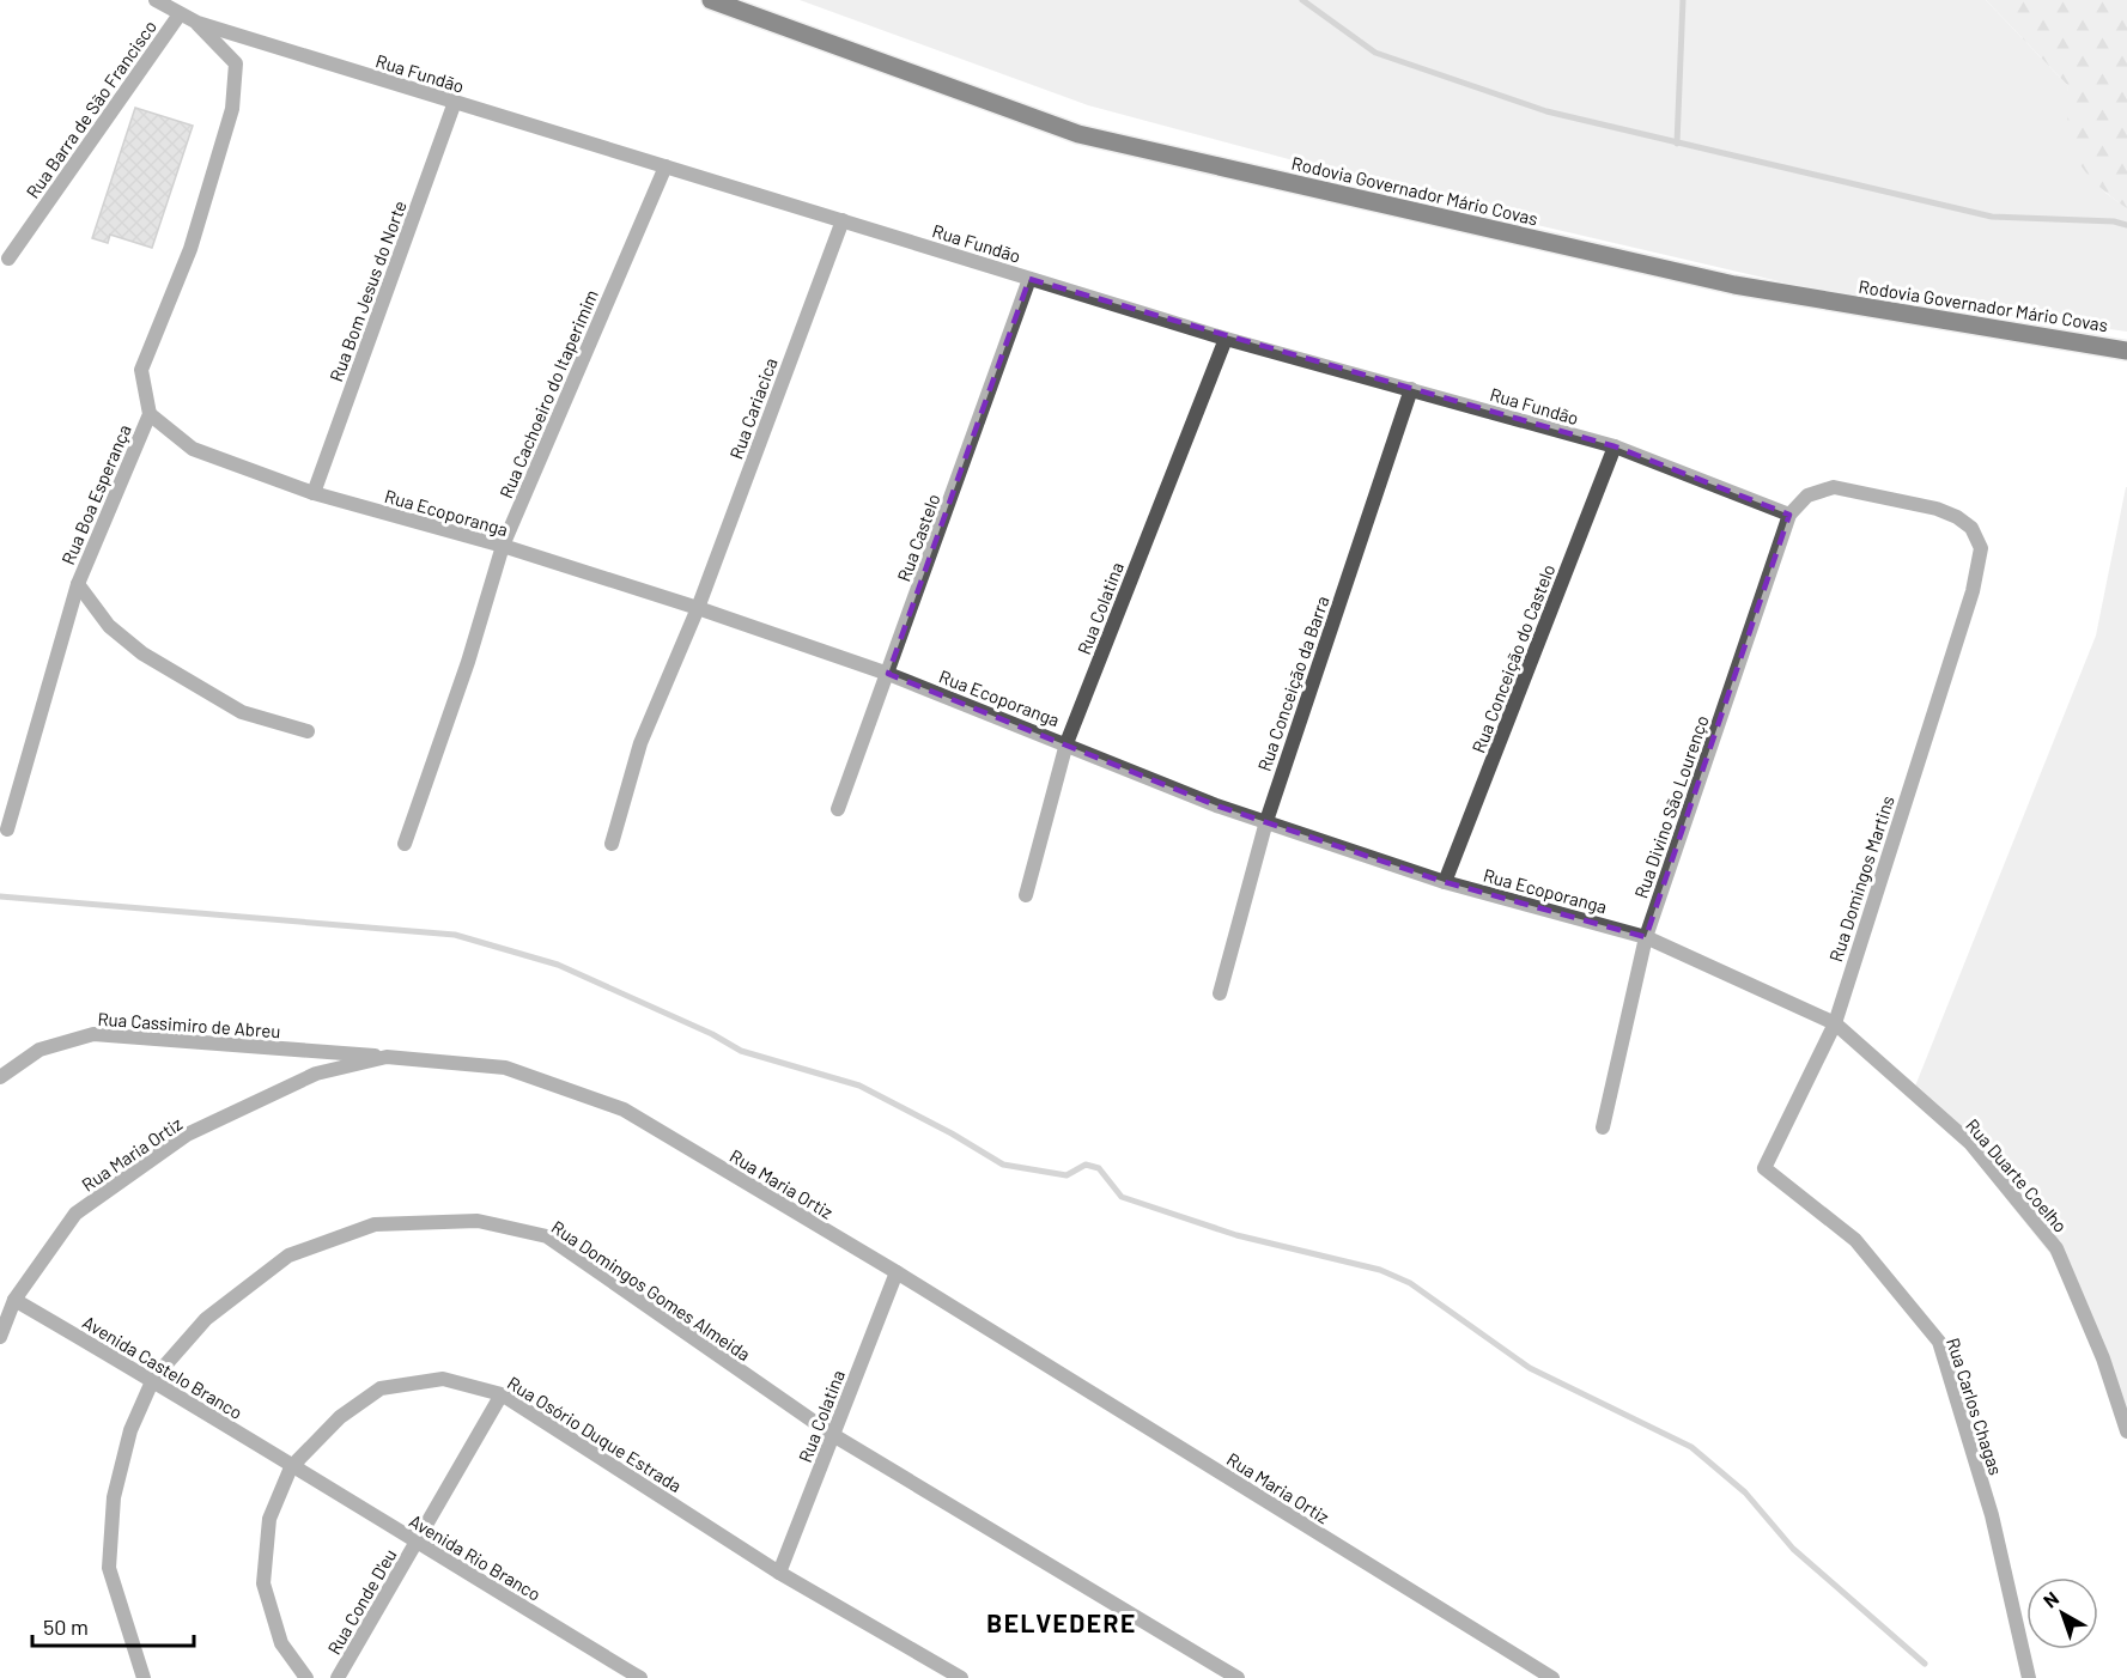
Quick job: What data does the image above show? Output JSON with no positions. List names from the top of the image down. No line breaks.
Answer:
{"streets":{"main road":["Rodovia Governador Mário Covas"],"street":["Rua Fundão","Rua Barra de São Francisco","Rua Bom Jesus do Norte","Rua Cachoeiro do Itaperimim","Rua Cariacica","Rua Boa Esperança","Rua Ecoporanga","Rua Castelo","Rua Colatina","Rua Conceição do Castelo","Rua Conceição da Barra","Rua Divino São Lourenço","Rua Domingos Martins","Rua Cassimiro de Abreu","Rua Maria Ortiz","Rua Duarte Coelho","Rua Domingos Gomes Almeida","Avenida Castelo Branco","Rua Carlos Chagas","Rua Osório Duque Estrada","Avenida Rio Branco","Rua Conde D'eu"]},"crossings":[["Rua Fundão","Rua Barra de São Francisco"],["Rua Fundão","Rua Bom Jesus do Norte"],["Rua Fundão","Rua Cachoeiro do Itaperimim"],["Rua Fundão","Rua Cariacica"],["Rua Fundão","Rua Boa Esperança"],["Rua Fundão","Rua Castelo"],["Rua Fundão","Rua Colatina"],["Rua Fundão","Rua Conceição do Castelo"],["Rua Fundão","Rua Conceição da Barra"],["Rua Fundão","Rua Divino São Lourenço"],["Rua Fundão","Rua Domingos Martins"],["Rua Bom Jesus do Norte","Rua Ecoporanga"],["Rua Cachoeiro do Itaperimim","Rua Ecoporanga"],["Rua Cariacica","Rua Ecoporanga"],["Rua Boa Esperança","Rua Ecoporanga"],["Rua Ecoporanga","Rua Castelo"],["Rua Ecoporanga","Rua Colatina"],["Rua Ecoporanga","Rua Conceição do Castelo"],["Rua Ecoporanga","Rua Conceição da Barra"],["Rua Ecoporanga","Rua Divino São Lourenço"],["Rua Ecoporanga","Rua Domingos Martins"],["Rua Ecoporanga","Rua Duarte Coelho"],["Rua Colatina","Rua Maria Ortiz"],["Rua Colatina","Rua Domingos Gomes Almeida"],["Rua Colatina","Rua Osório Duque Estrada"],["Rua Divino São Lourenço","Rua Domingos Martins"],["Rua Domingos Martins","Rua Duarte Coelho"],["Rua Domingos Martins","Rua Carlos Chagas"],["Rua Cassimiro de Abreu","Rua Maria Ortiz"],["Rua Maria Ortiz","Avenida Castelo Branco"],["Rua Domingos Gomes Almeida","Avenida Castelo Branco"],["Avenida Castelo Branco","Rua Osório Duque Estrada"],["Avenida Castelo Branco","Avenida Rio Branco"],["Rua Osório Duque Estrada","Avenida Rio Branco"],["Rua Osório Duque Estrada","Rua Conde D'eu"],["Avenida Rio Branco","Rua Conde D'eu"]],"districts":["BELVEDERE"],"scale_bar":"50 m","north":"top left"}
